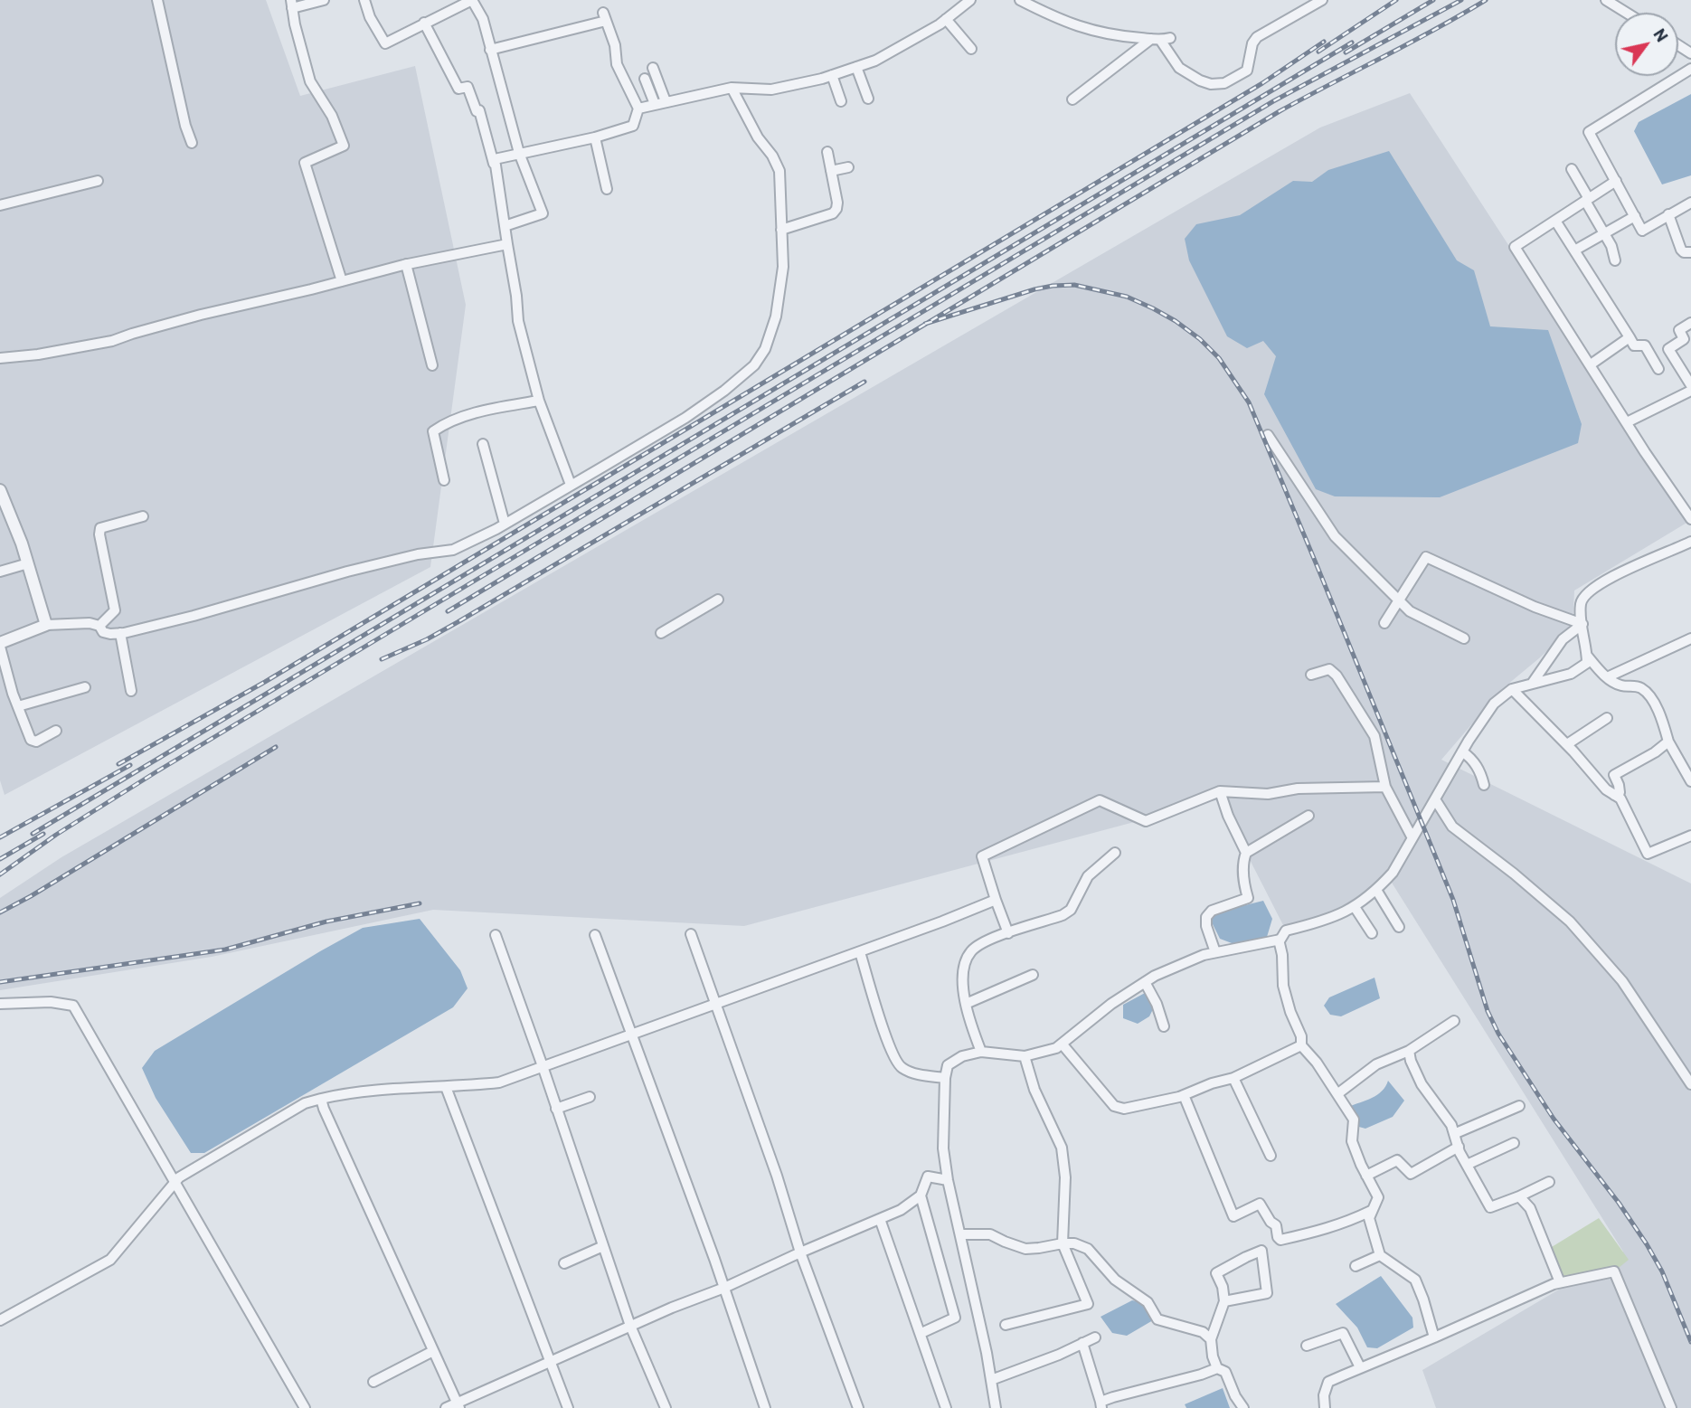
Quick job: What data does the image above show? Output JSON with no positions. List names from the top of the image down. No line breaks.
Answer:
{"north":"top right"}
